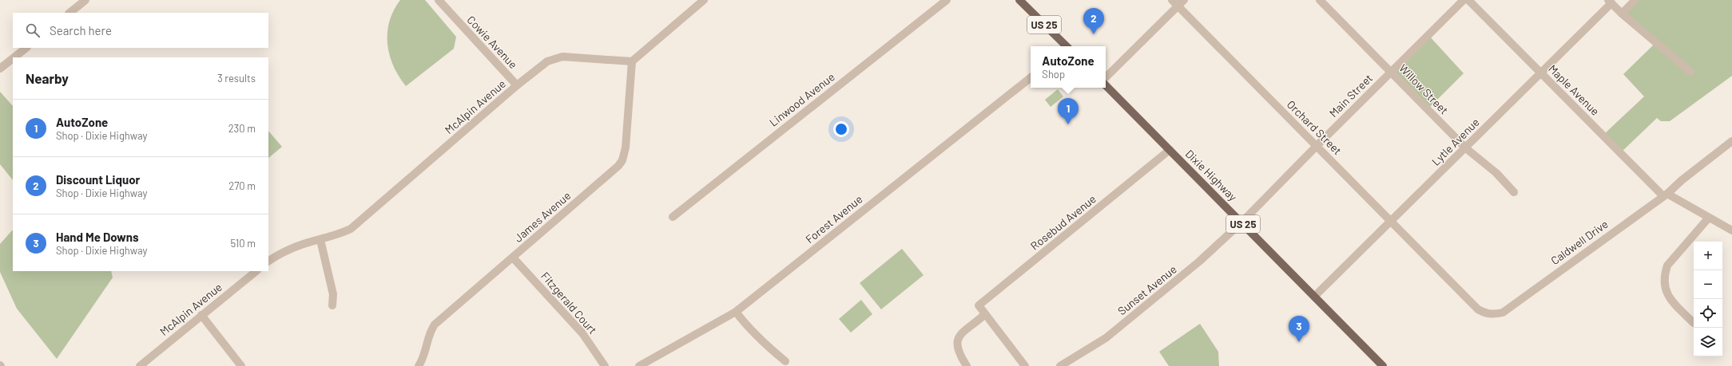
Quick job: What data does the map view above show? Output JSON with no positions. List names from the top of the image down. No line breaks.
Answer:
{"streets":{"main road":["US 25","Dixie Highway"],"street":["Cowie Avenue","Willow Street","Maple Avenue","Main Street","Linwood Avenue","McAlpin Avenue","Orchard Street","Lytle Avenue","James Avenue","Forest Avenue","Rosebud Avenue","Caldwell Drive","Sunset Avenue","Fitzgerald Court"]},"crossings":[["Cowie Avenue","McAlpin Avenue"],["Willow Street","Main Street"],["Willow Street","Lytle Avenue"],["Maple Avenue","Lytle Avenue"],["Maple Avenue","Caldwell Drive"],["Main Street","Orchard Street"],["Main Street","Dixie Highway"],["Main Street","Sunset Avenue"],["McAlpin Avenue","James Avenue"],["Orchard Street","Lytle Avenue"],["Orchard Street","Caldwell Drive"],["Lytle Avenue","Dixie Highway"],["Dixie Highway","Rosebud Avenue"],["Dixie Highway","Sunset Avenue"],["James Avenue","Fitzgerald Court"]],"page":{"pins":["2","1","3"],"search":"Search here","popup":["AutoZone","Shop"],"heading":["Nearby","3 results"],"list":[{"mark":"1","name":"AutoZone","note":"Shop · Dixie Highway","value":"230 m"},{"mark":"2","name":"Discount Liquor","note":"Shop · Dixie Highway","value":"270 m"},{"mark":"3","name":"Hand Me Downs","note":"Shop · Dixie Highway","value":"510 m"}],"map_buttons":["+","−"]}}
